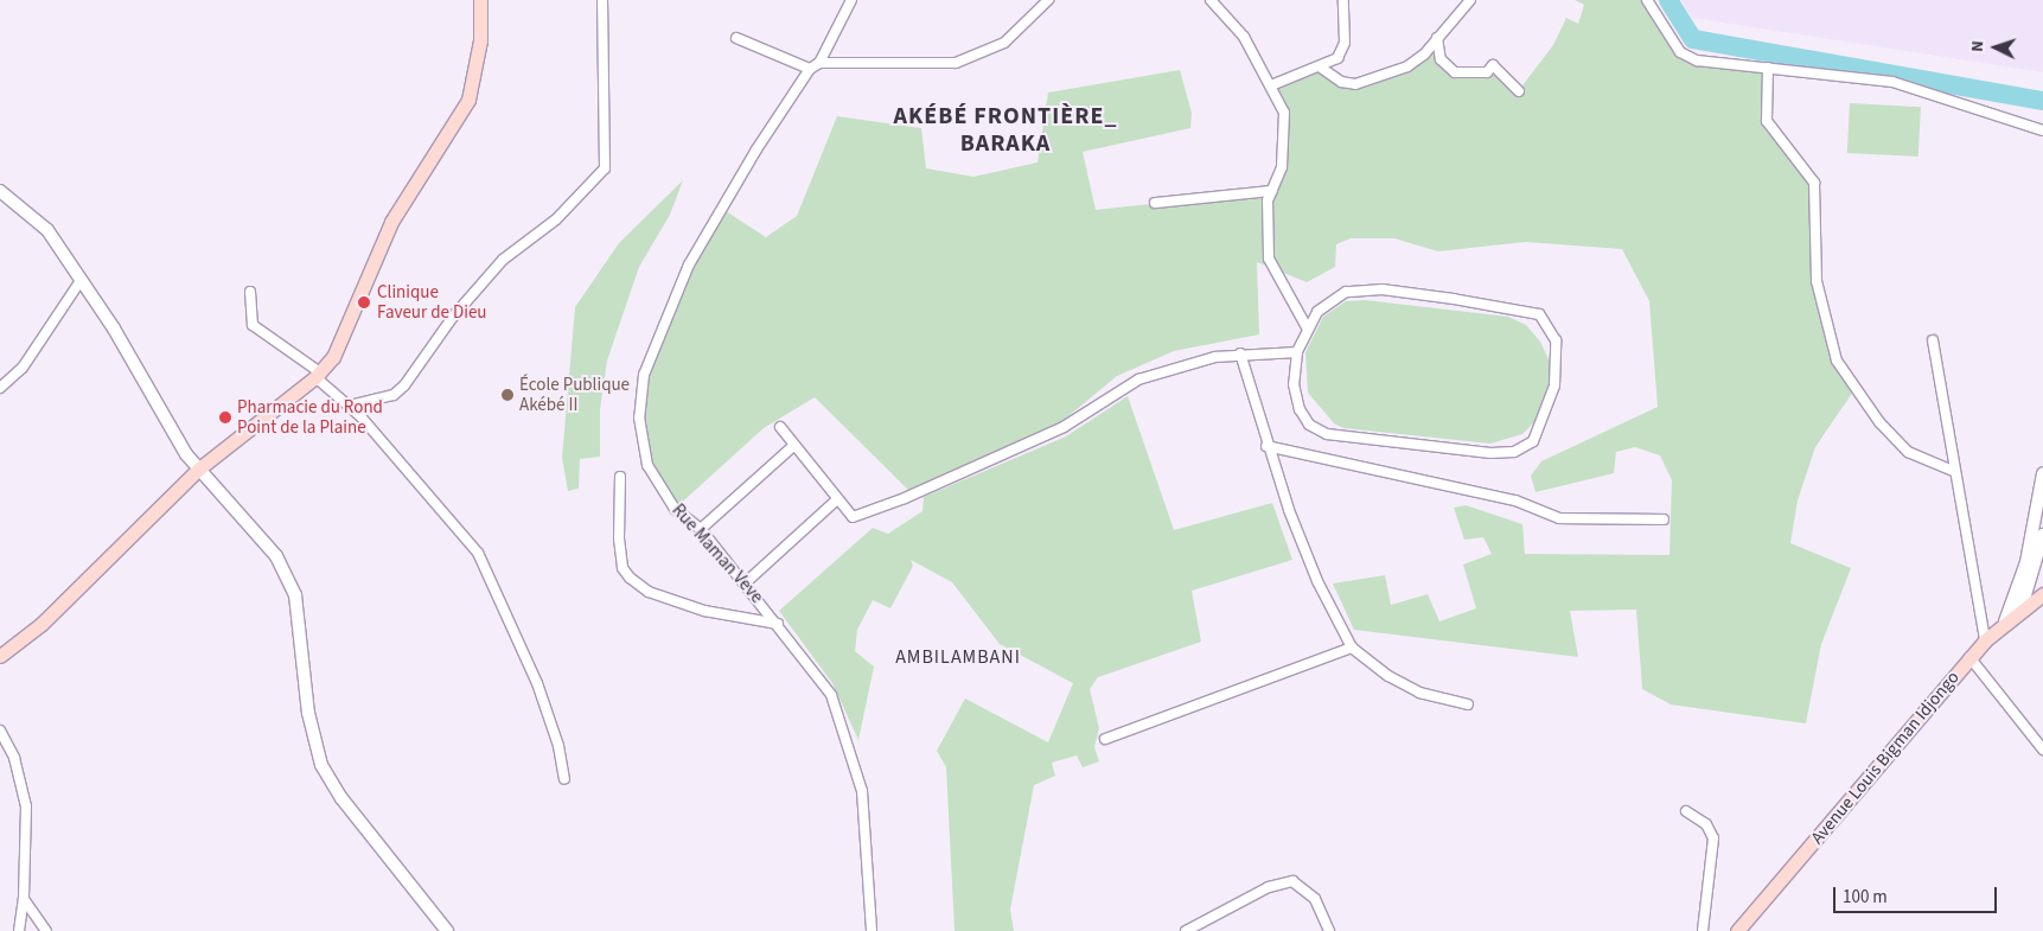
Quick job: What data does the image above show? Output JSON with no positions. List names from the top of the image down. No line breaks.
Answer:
{"streets":{"main road":["Avenue Louis Bigman Idjongo"],"street":["Rue Maman Veve"]},"districts":["AKÉBÉ FRONTIÈRE_ BARAKA","AMBILAMBANI"],"places":["Clinique Faveur de Dieu","École Publique Akébé II","Pharmacie du Rond Point de la Plaine"],"scale_bar":"100 m","north":"left"}
